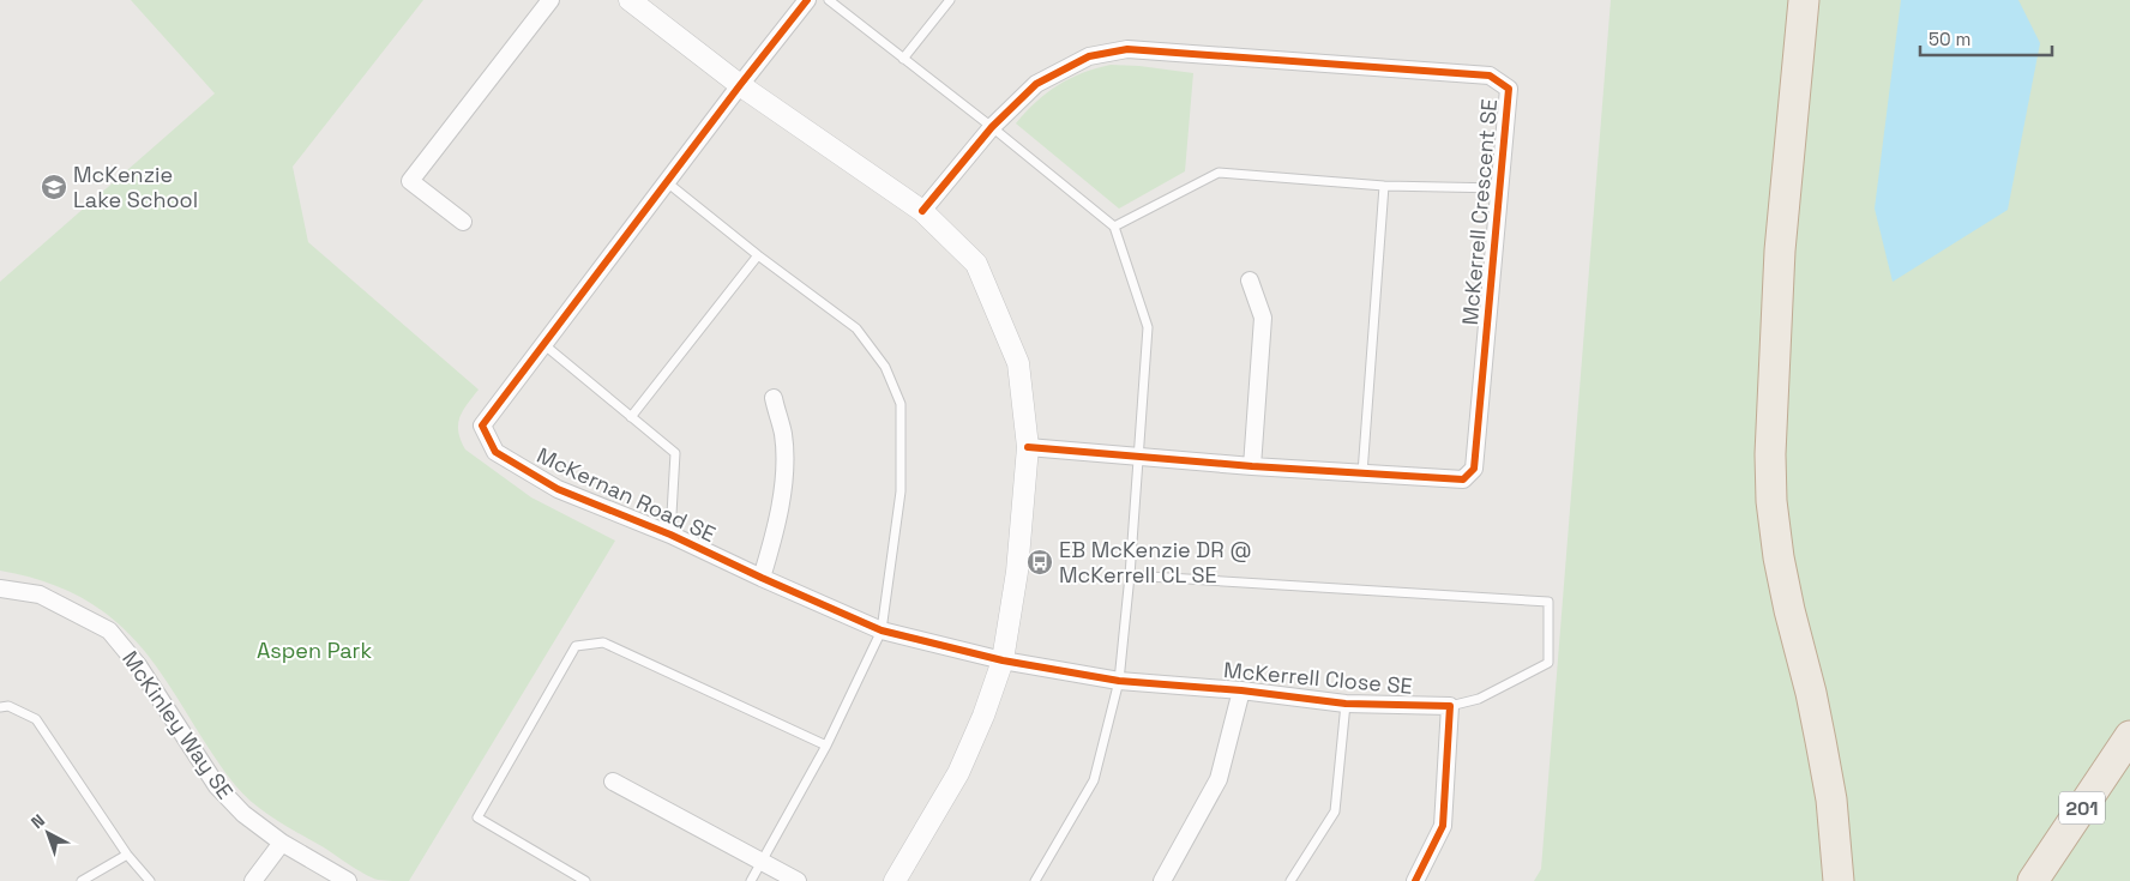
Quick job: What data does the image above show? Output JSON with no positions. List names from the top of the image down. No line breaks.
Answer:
{"streets":{"highway":["201"],"street":["McKerrell Crescent SE","McKernan Road SE","McKerrell Close SE","McKinley Way SE"]},"crossings":[["McKernan Road SE","McKerrell Close SE"]],"parks":["Aspen Park"],"places":{"school or university":["McKenzie Lake School"],"bus stop":["EB McKenzie DR @ McKerrell CL SE"]},"scale_bar":"50 m","north":"top left"}
